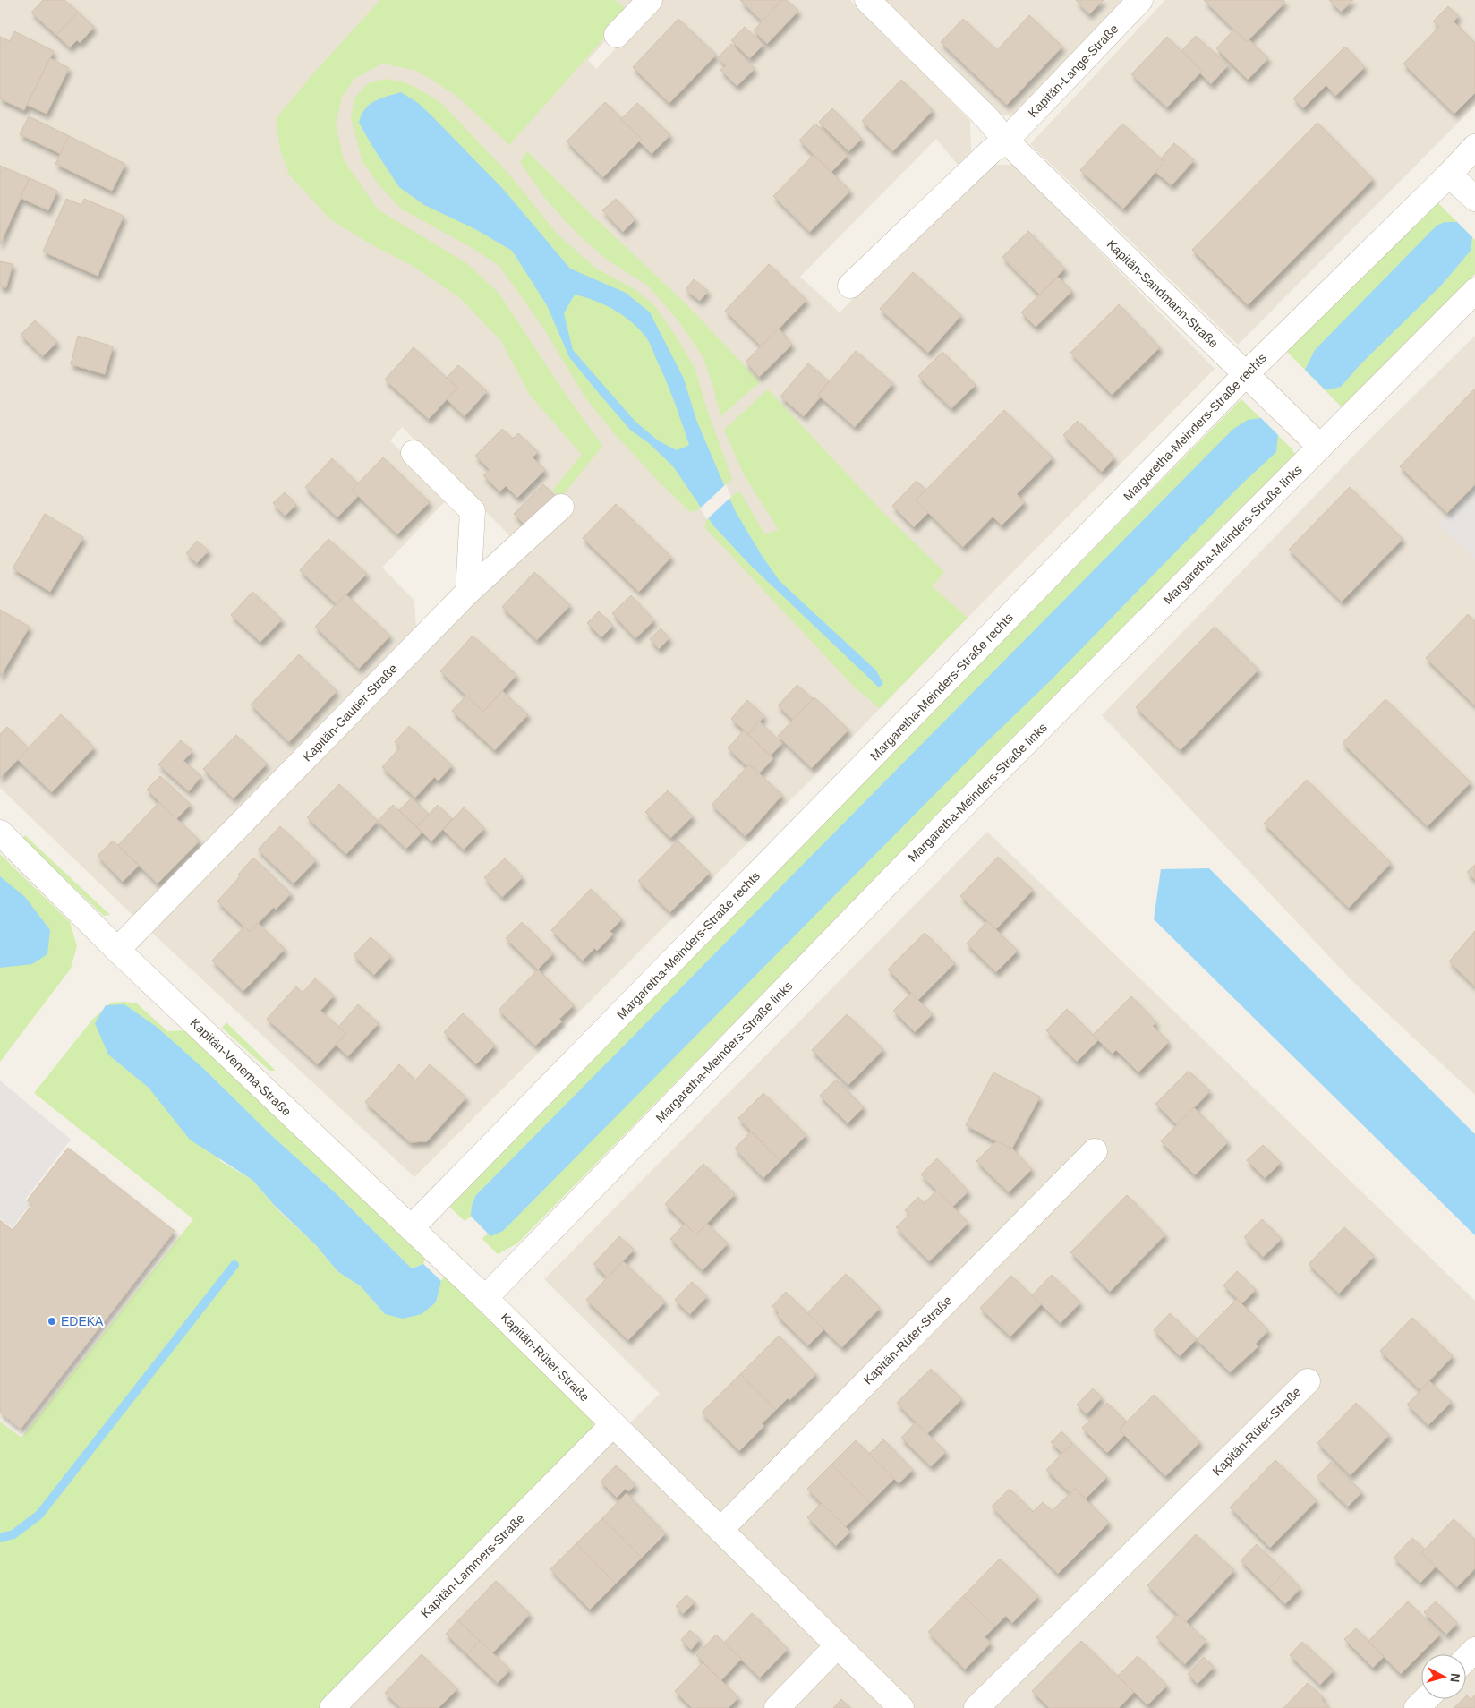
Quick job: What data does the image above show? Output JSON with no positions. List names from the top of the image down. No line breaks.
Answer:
{"streets":{"street":["Kapitän-Lange-Straße","Kapitän-Sandmann-Straße","Margaretha-Meinders-Straße rechts","Margaretha-Meinders-Straße links","Kapitän-Gautier-Straße","Kapitän-Venema-Straße","Kapitän-Rüter-Straße","Kapitän-Lammers-Straße"]},"crossings":[["Kapitän-Lange-Straße","Kapitän-Sandmann-Straße"],["Kapitän-Sandmann-Straße","Margaretha-Meinders-Straße rechts"],["Kapitän-Sandmann-Straße","Margaretha-Meinders-Straße links"],["Margaretha-Meinders-Straße rechts","Kapitän-Venema-Straße"],["Margaretha-Meinders-Straße links","Kapitän-Venema-Straße"],["Margaretha-Meinders-Straße links","Kapitän-Rüter-Straße"],["Kapitän-Gautier-Straße","Kapitän-Venema-Straße"],["Kapitän-Venema-Straße","Kapitän-Rüter-Straße"],["Kapitän-Rüter-Straße","Kapitän-Lammers-Straße"]],"places":["EDEKA"],"north":"right"}
